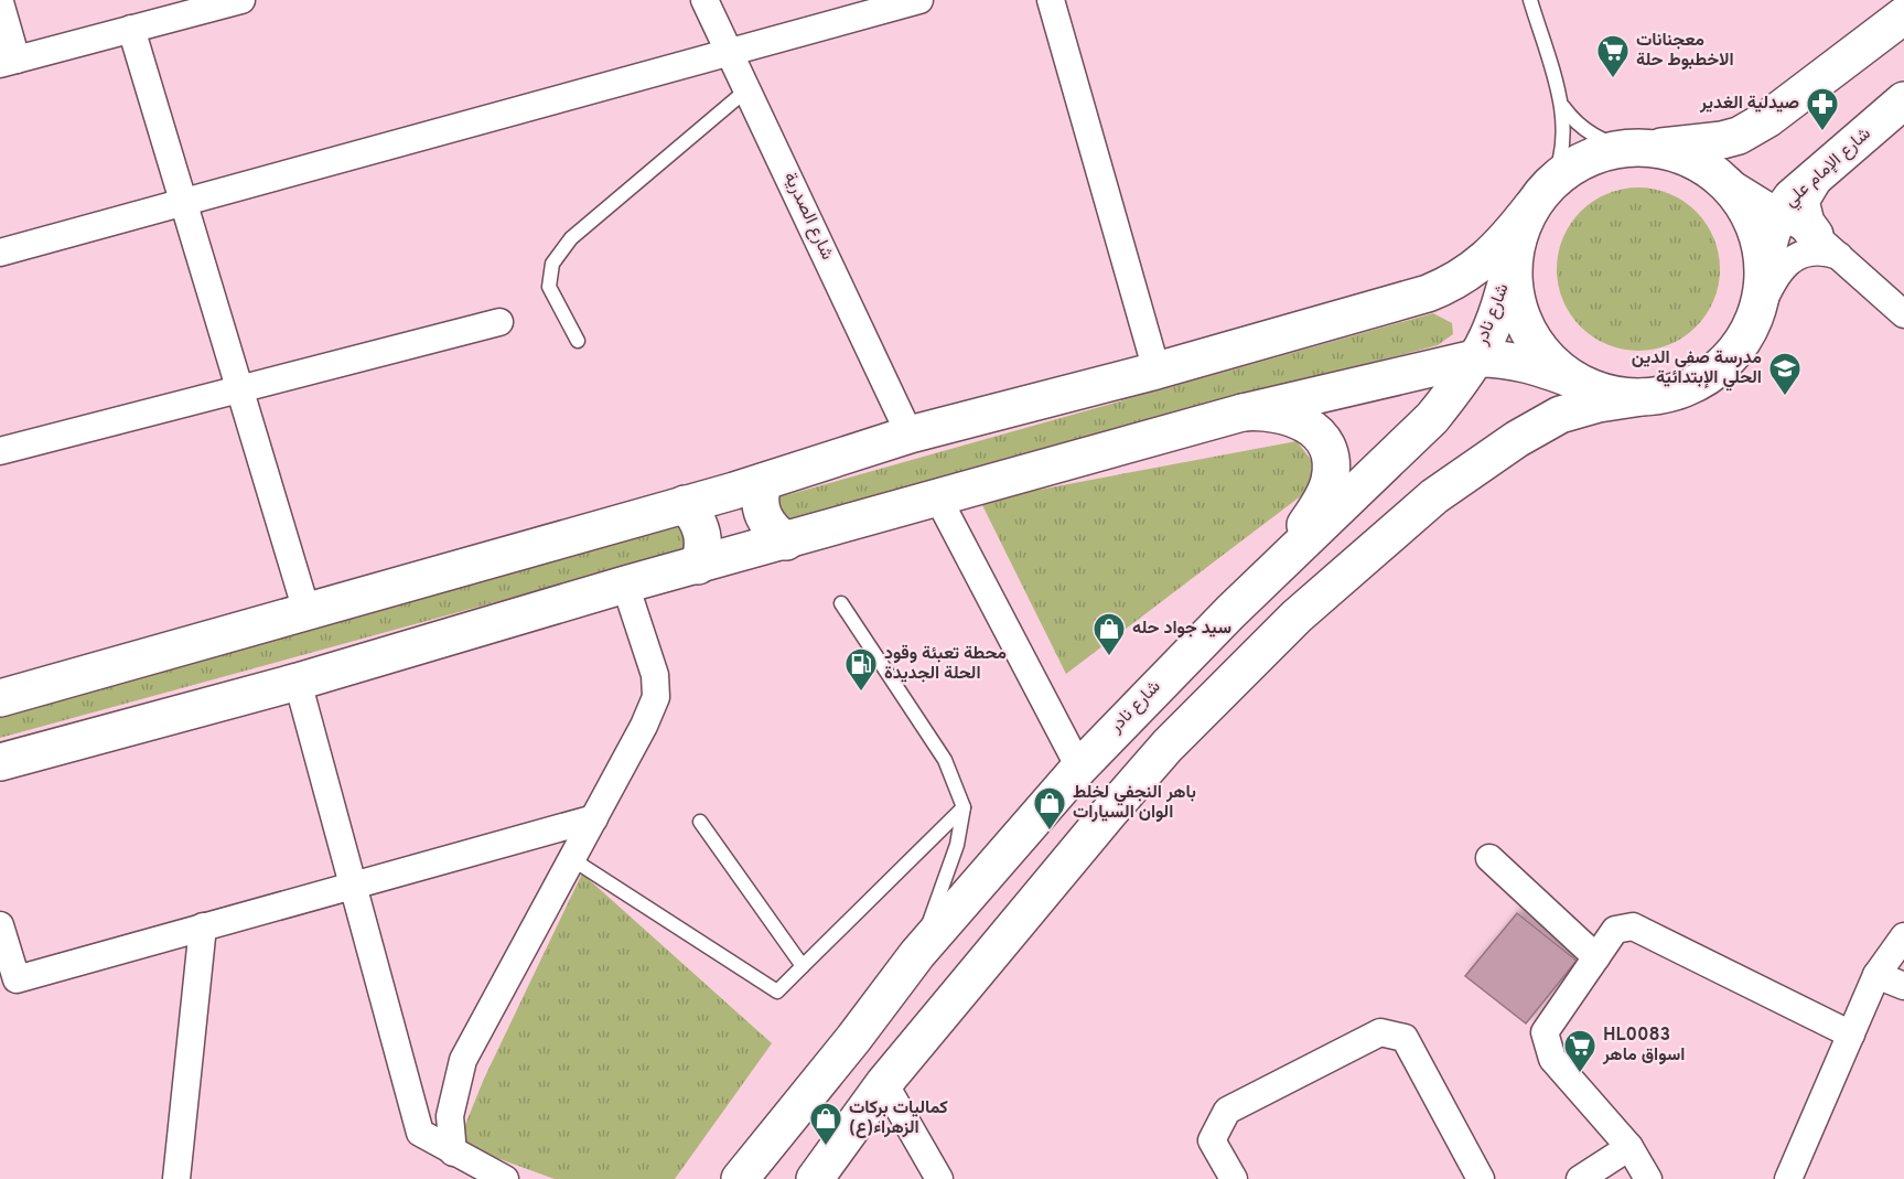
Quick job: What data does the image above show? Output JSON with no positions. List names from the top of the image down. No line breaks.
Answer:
{"streets":{"main road":["شارع الإمام علي","شارع نادر"],"street":["شارع الصدرية"]},"places":{"supermarket":["معجنانات الاخطبوط حلة","HL0083 اسواق ماهر"],"pharmacy":["صيدلية الغدير"],"school or university":["مدرسة صفي الدين الحلي الإبتدائية"],"shop":["سيد جواد حله","باهر النجفي لخلط الوان السيارات","كماليات بركات الزهراء(ع)"],"fuel station":["محطة تعبئة وقود الحلة الجديدة"]}}
